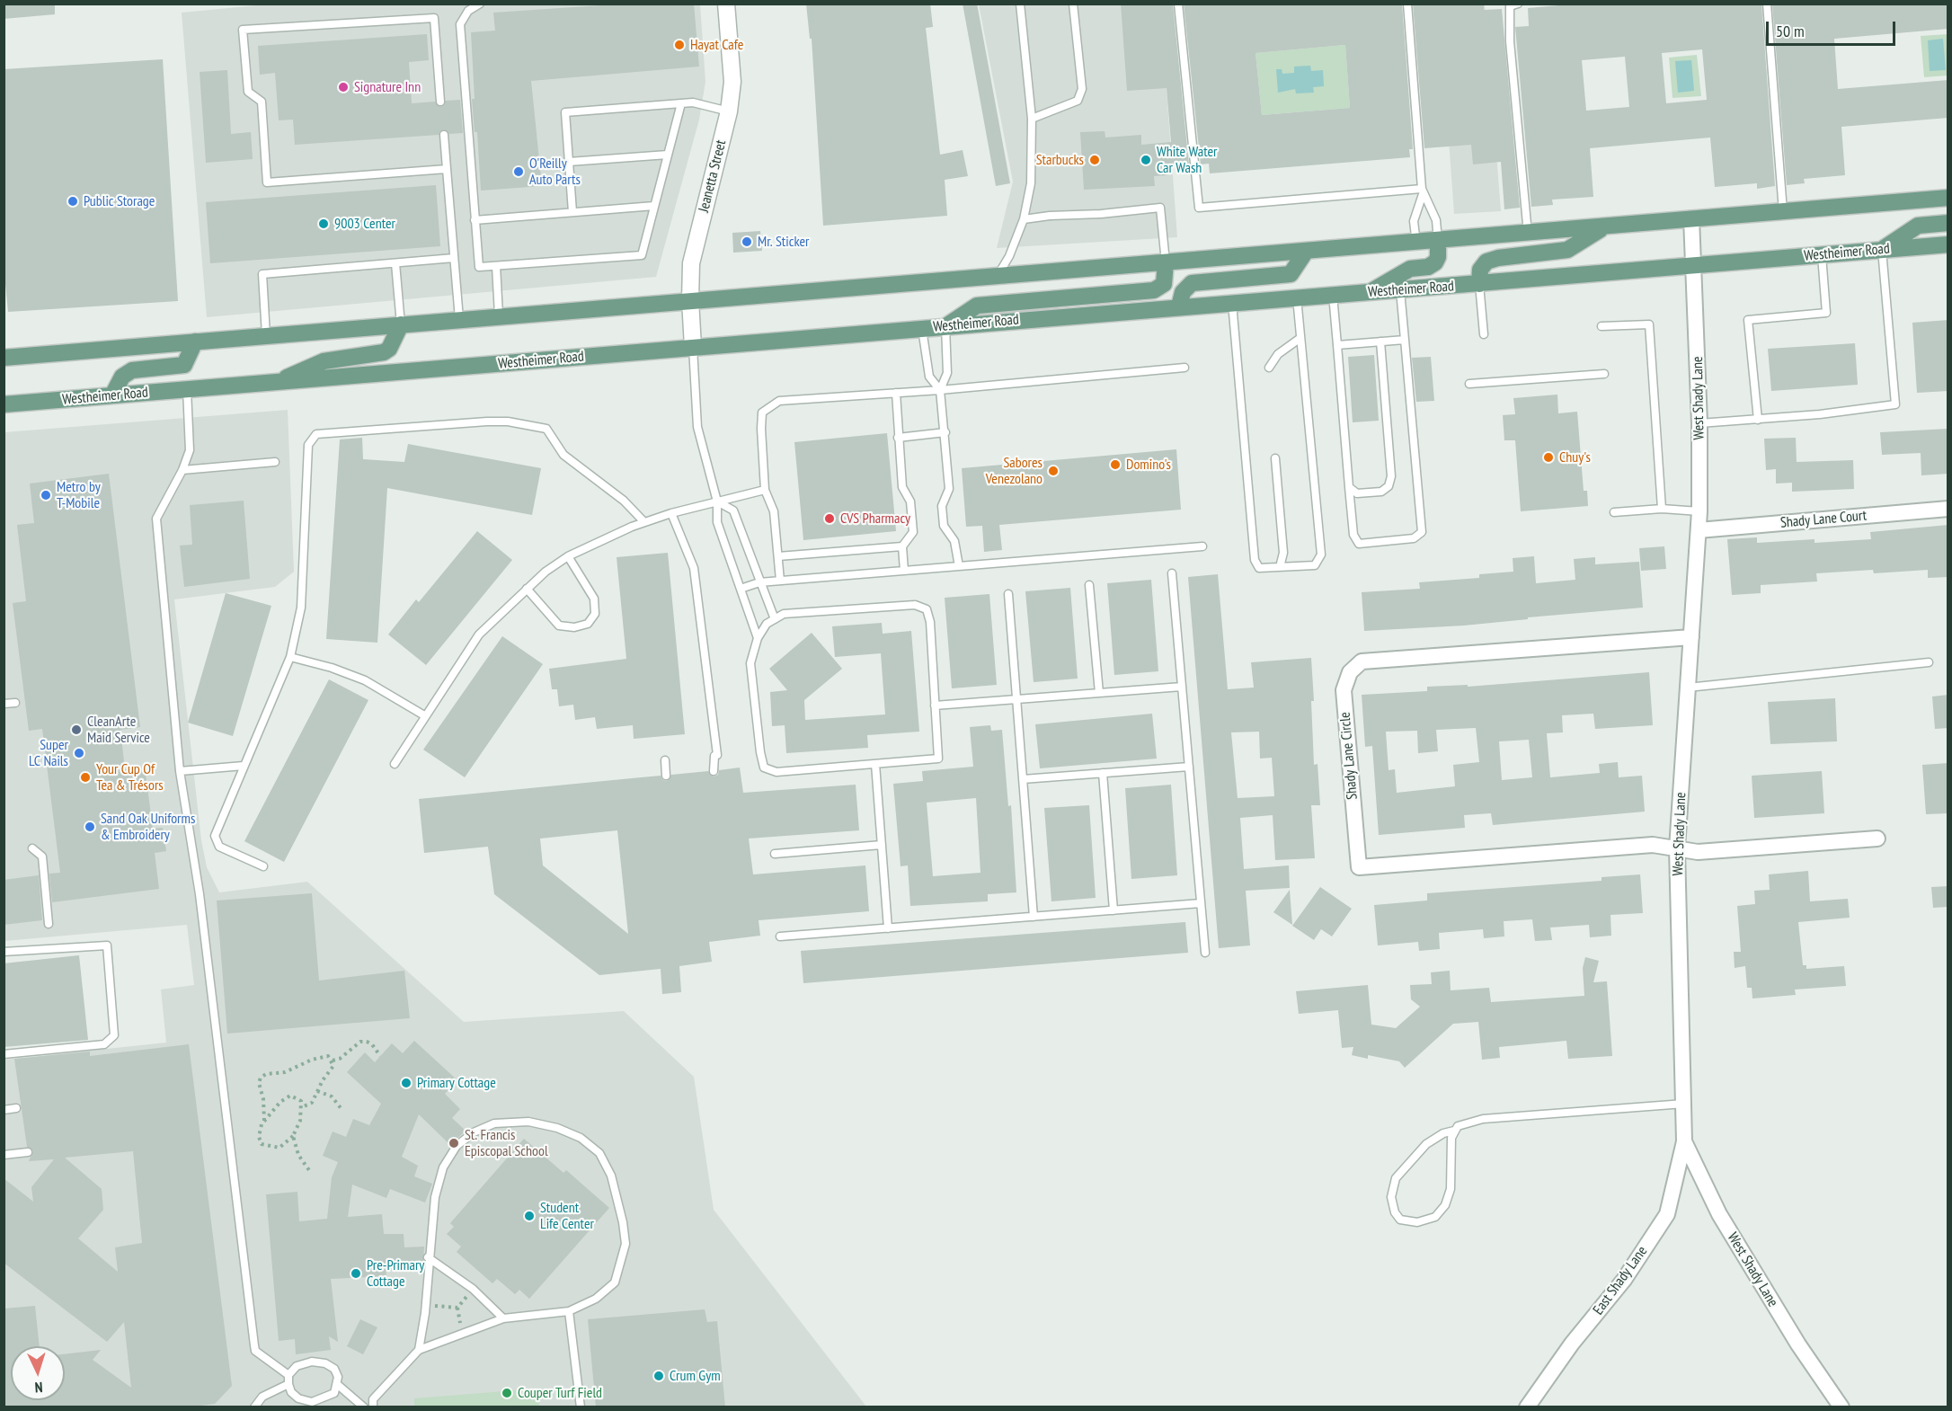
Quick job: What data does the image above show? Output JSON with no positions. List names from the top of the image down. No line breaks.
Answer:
{"streets":{"main road":["Westheimer Road"],"street":["Jeanetta Street","West Shady Lane","Shady Lane Court","Shady Lane Circle","East Shady Lane"]},"crossings":[["Jeanetta Street","Westheimer Road"],["Westheimer Road","West Shady Lane"],["West Shady Lane","Shady Lane Court"],["West Shady Lane","Shady Lane Circle"],["West Shady Lane","East Shady Lane"]],"places":["Hayat Cafe","Signature Inn","Starbucks","White Water Car Wash","O'Reilly Auto Parts","Public Storage","9003 Center","Mr. Sticker","Chuy's","Domino's","Sabores Venezolano","Metro by T-Mobile","CVS Pharmacy","CleanArte Maid Service","Super LC Nails","Your Cup Of Tea & Trésors","Sand Oak Uniforms & Embroidery","Primary Cottage","St. Francis Episcopal School","Student Life Center","Pre-Primary Cottage","Crum Gym","Couper Turf Field"],"scale_bar":"50 m","north":"bottom"}
